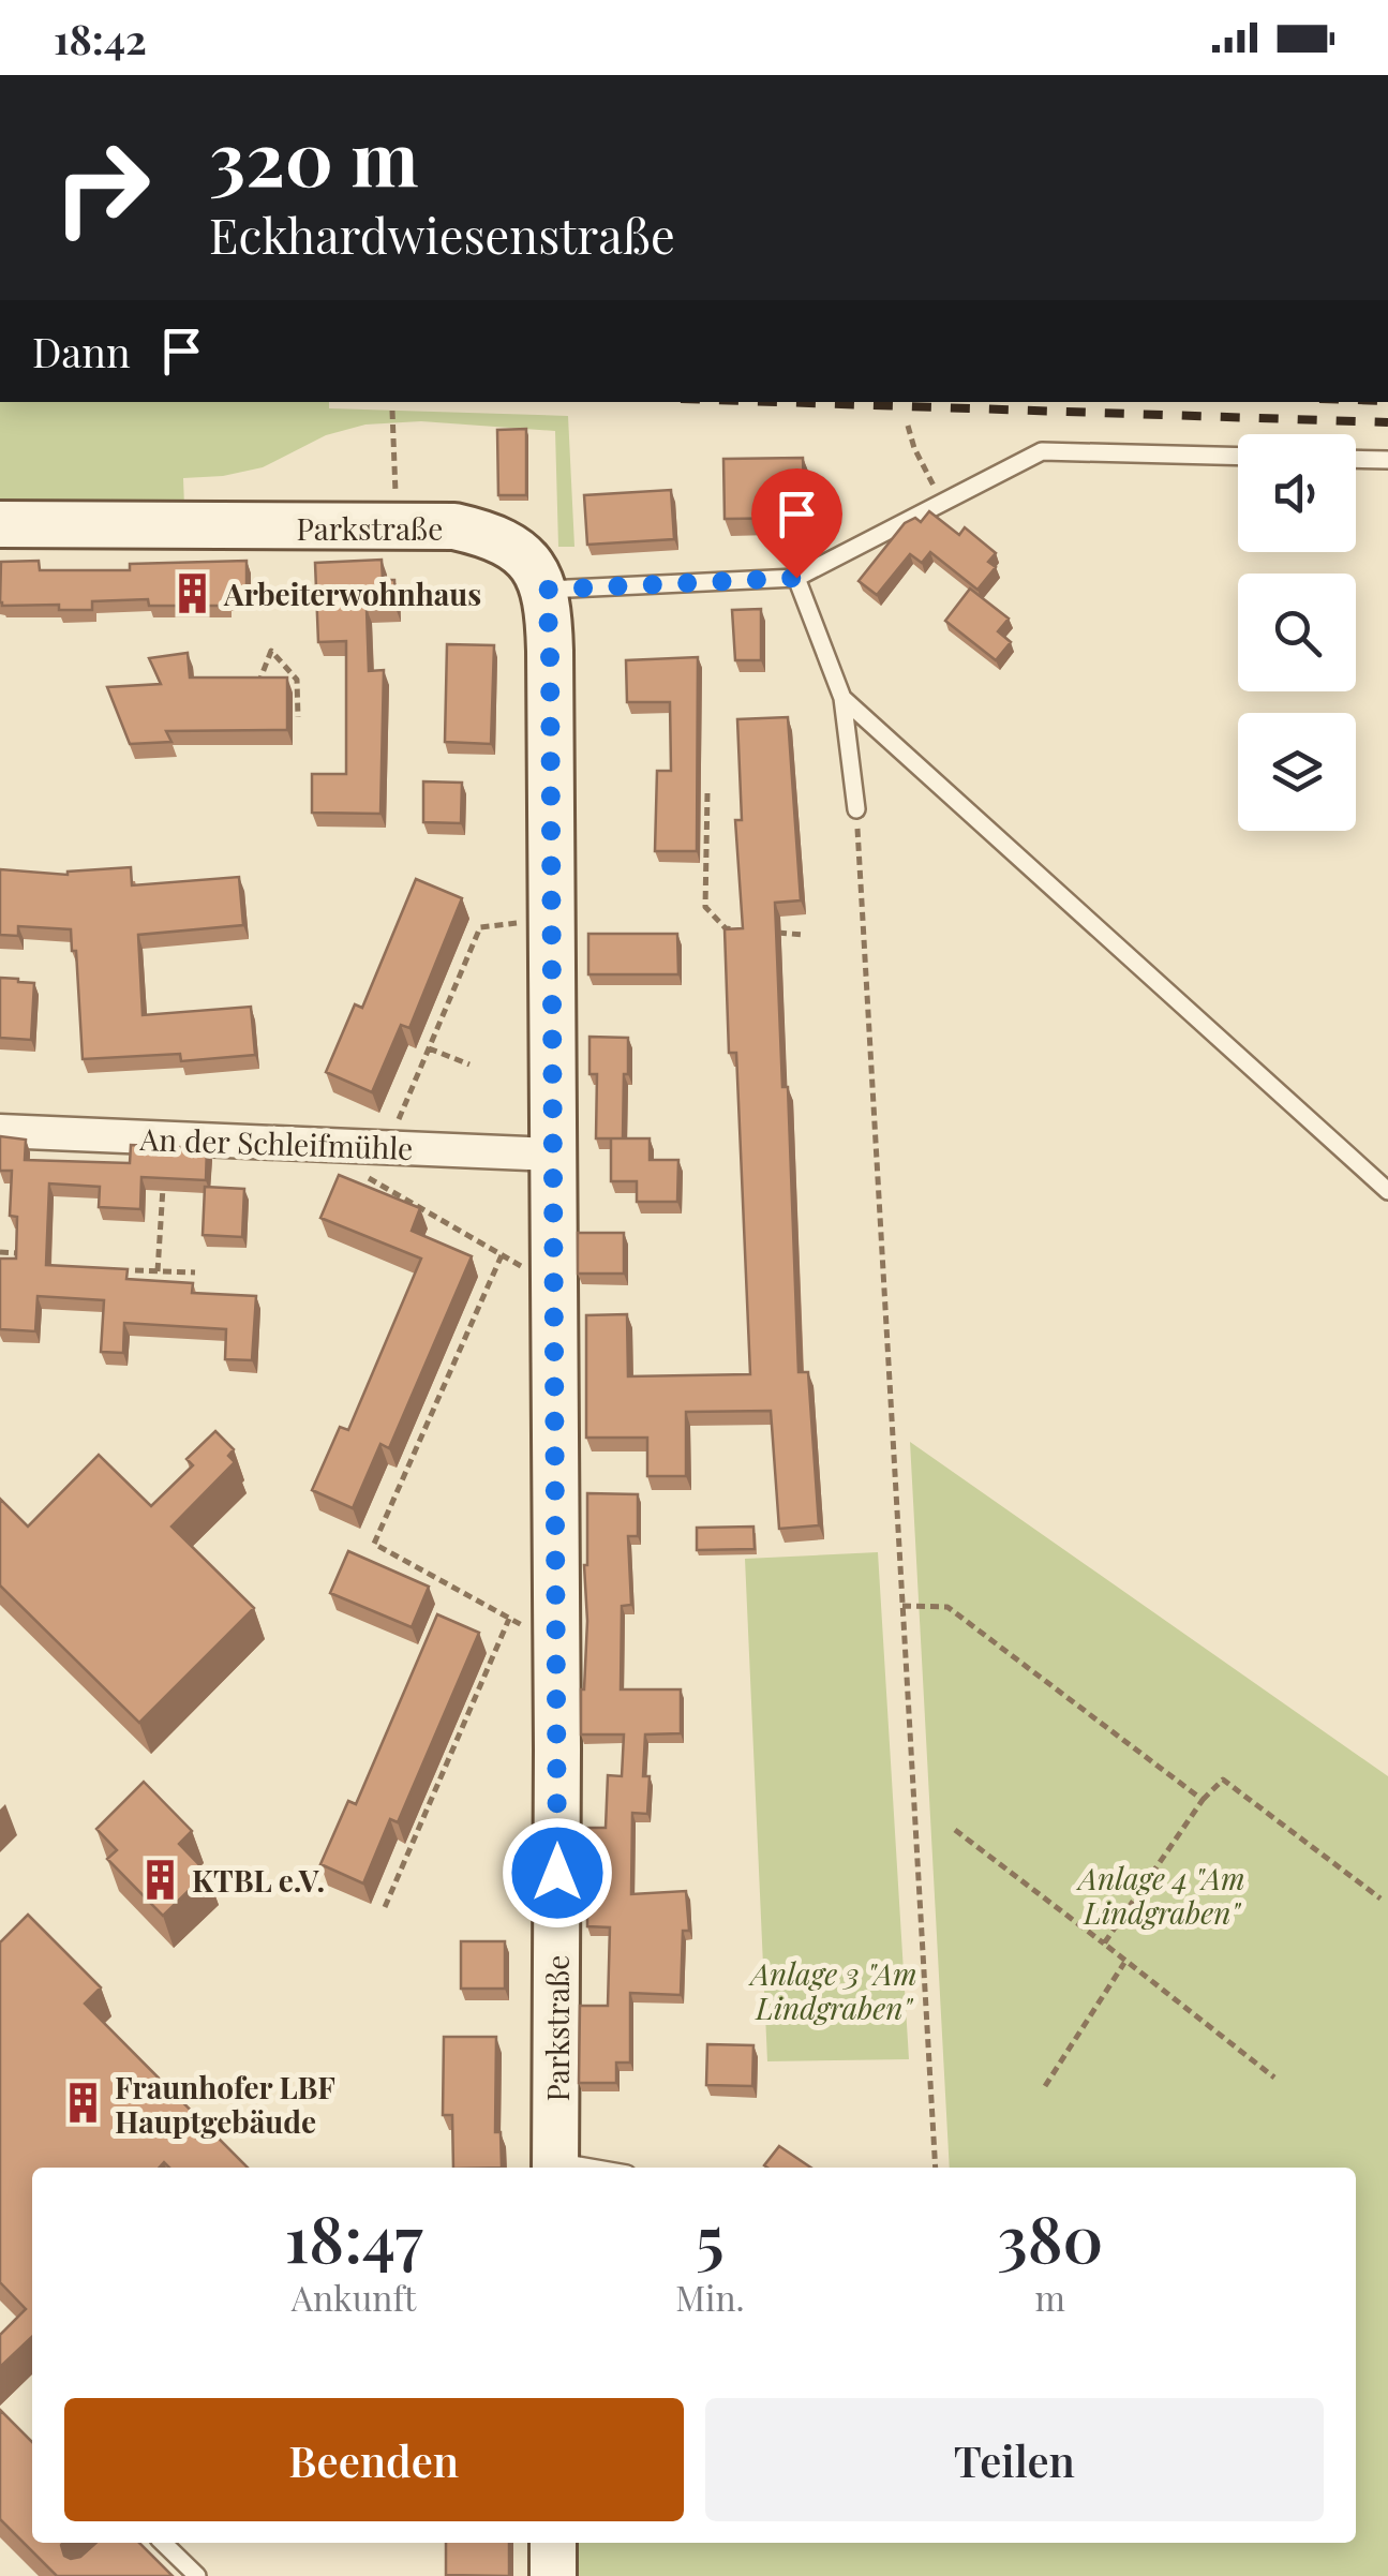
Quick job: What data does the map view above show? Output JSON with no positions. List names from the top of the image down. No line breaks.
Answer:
{"streets":{"street":["Parkstraße","An der Schleifmühle"]},"crossings":[["Parkstraße","An der Schleifmühle"]],"parks":["Anlage 4 \"Am Lindgraben\"","Anlage 3 \"Am Lindgraben\""],"places":{"building":["Arbeiterwohnhaus","KTBL e.V.","Fraunhofer LBF Hauptgebäude"]},"page":{"status":"18:42","turn":["320 m","Eckhardwiesenstraße"],"then":"Dann","eta":["18:47","Ankunft","5","Min.","380","m"],"buttons":["Beenden","Teilen"]}}
